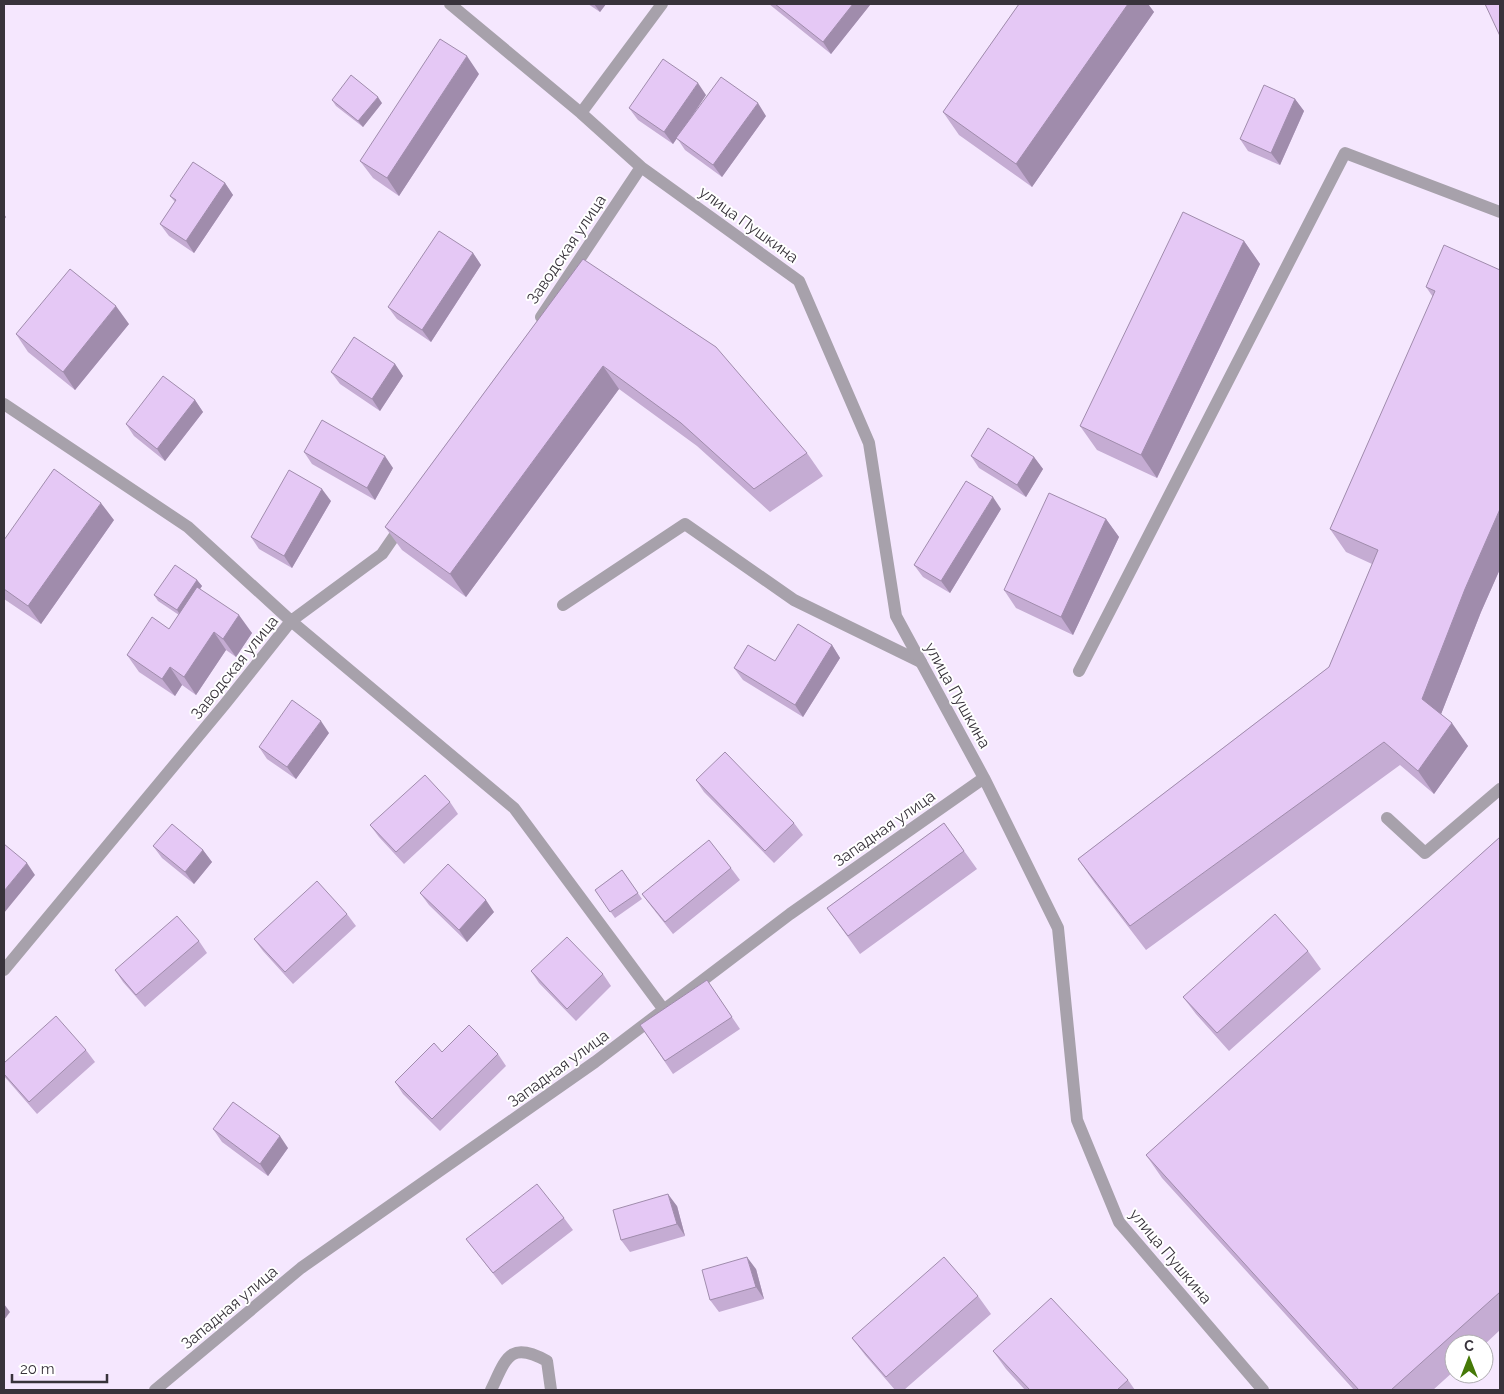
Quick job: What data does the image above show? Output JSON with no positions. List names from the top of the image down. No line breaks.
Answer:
{"streets":{"street":["улица Пушкина","Заводская улица","Западная улица"]},"crossings":[["улица Пушкина","Заводская улица"],["улица Пушкина","Западная улица"]],"scale_bar":"20 m","north":"top"}
